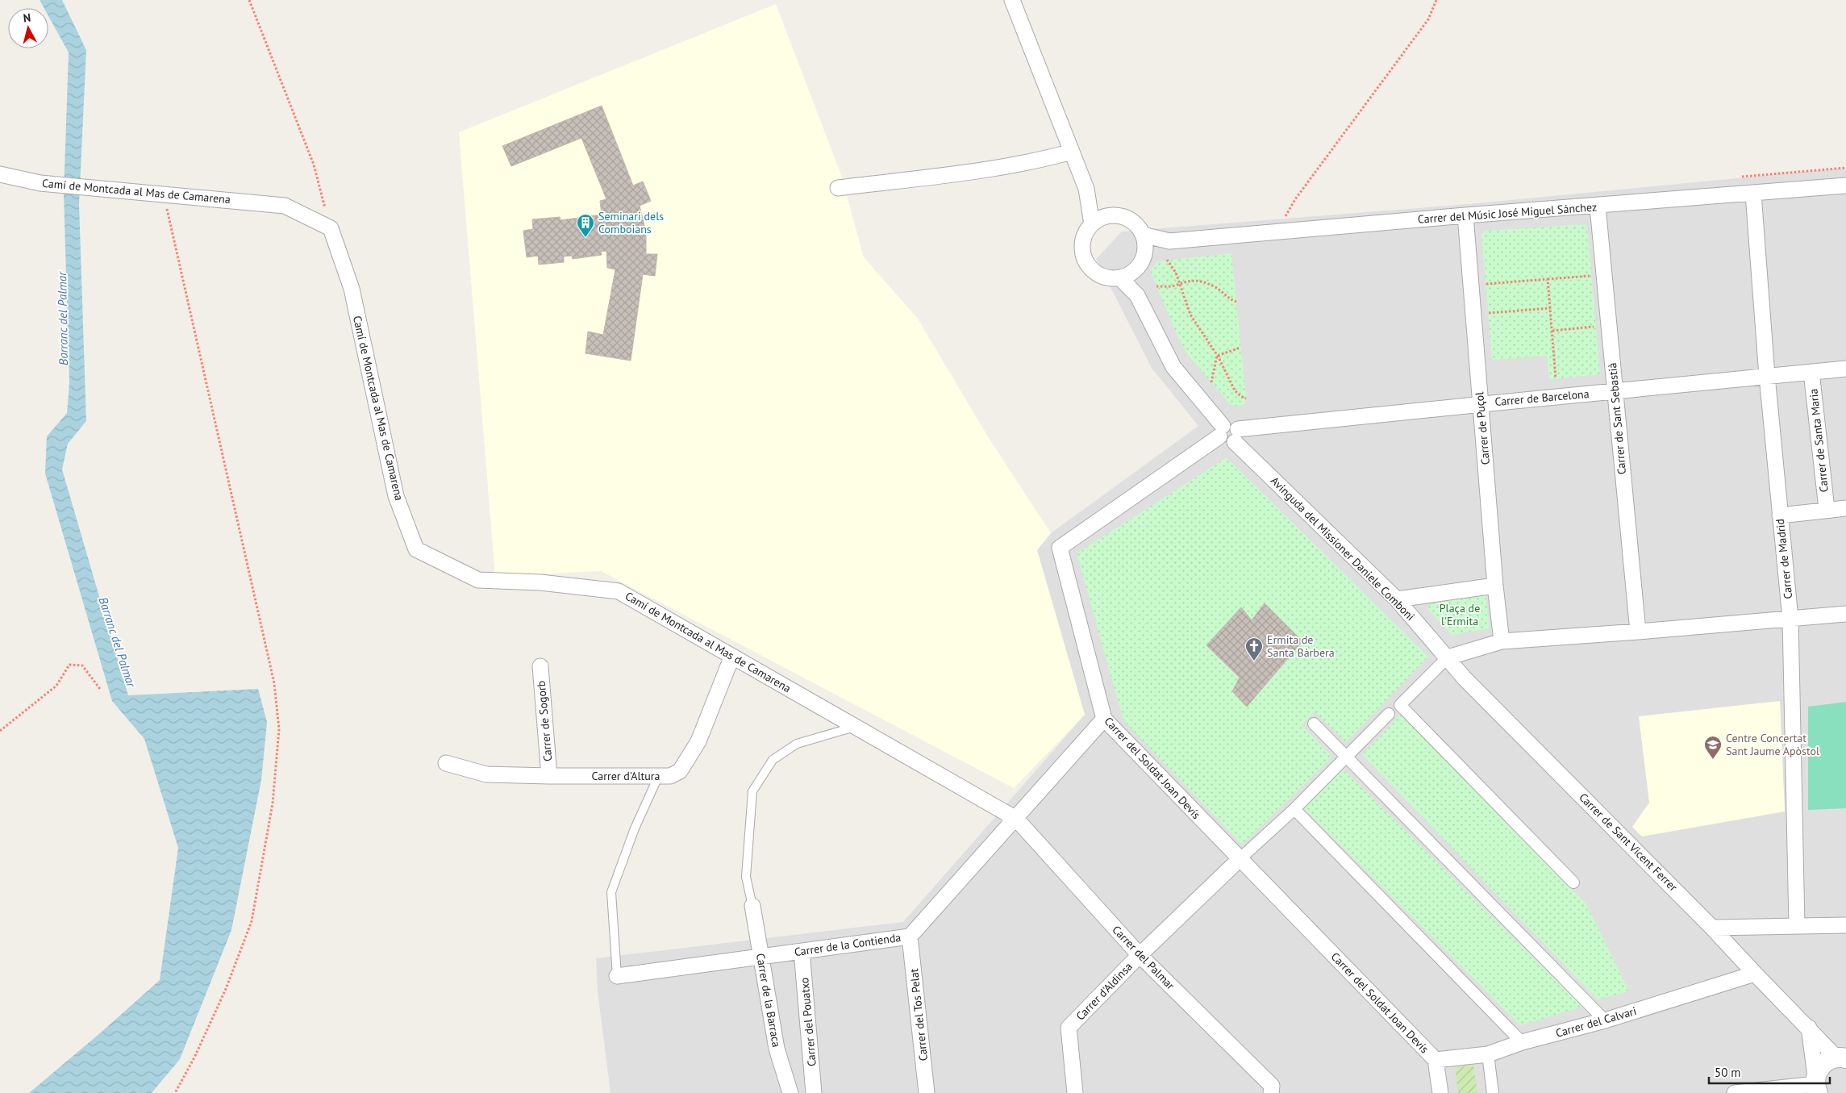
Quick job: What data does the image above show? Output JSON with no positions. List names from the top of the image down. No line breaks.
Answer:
{"streets":{"street":["Camí de Montcada al Mas de Camarena","Carrer del Músic José Miguel Sánchez","Carrer de Barcelona","Carrer de Sant Sebastià","Carrer de Puçol","Carrer de Santa Maria","Avinguda del Missioner Daniele Comboni","Carrer de Madrid","Carrer de Sogorb","Carrer del Soldat Joan Devís","Carrer d'Altura","Carrer de Sant Vicent Ferrer","Carrer de la Contienda","Carrer del Palmar","Carrer d'Aldinsa","Carrer de la Barraca","Carrer del Tos Pelat","Carrer del Pouatxo","Carrer del Calvari"]},"crossings":[["Camí de Montcada al Mas de Camarena","Carrer d'Altura"],["Camí de Montcada al Mas de Camarena","Carrer de la Contienda"],["Camí de Montcada al Mas de Camarena","Carrer del Palmar"],["Carrer del Músic José Miguel Sánchez","Carrer de Sant Sebastià"],["Carrer del Músic José Miguel Sánchez","Carrer de Puçol"],["Carrer del Músic José Miguel Sánchez","Carrer de Madrid"],["Carrer de Barcelona","Carrer de Sant Sebastià"],["Carrer de Barcelona","Carrer de Puçol"],["Carrer de Barcelona","Carrer de Santa Maria"],["Carrer de Barcelona","Avinguda del Missioner Daniele Comboni"],["Carrer de Barcelona","Carrer de Madrid"],["Avinguda del Missioner Daniele Comboni","Carrer de Sant Vicent Ferrer"],["Carrer de Sogorb","Carrer d'Altura"],["Carrer del Soldat Joan Devís","Carrer de la Contienda"],["Carrer del Soldat Joan Devís","Carrer d'Aldinsa"],["Carrer del Soldat Joan Devís","Carrer del Calvari"],["Carrer de Sant Vicent Ferrer","Carrer del Calvari"],["Carrer de la Contienda","Carrer del Palmar"],["Carrer de la Contienda","Carrer de la Barraca"],["Carrer de la Contienda","Carrer del Tos Pelat"],["Carrer de la Contienda","Carrer del Pouatxo"],["Carrer del Palmar","Carrer d'Aldinsa"]],"water":["Barranc del Palmar"],"parks":["Plaça de l'Ermita"],"places":{"building":["Seminari dels Comboians"],"church":["Ermita de Santa Bàrbera"],"school or university":["Centre Concertat Sant Jaume Apòstol"]},"scale_bar":"50 m","north":"top"}
